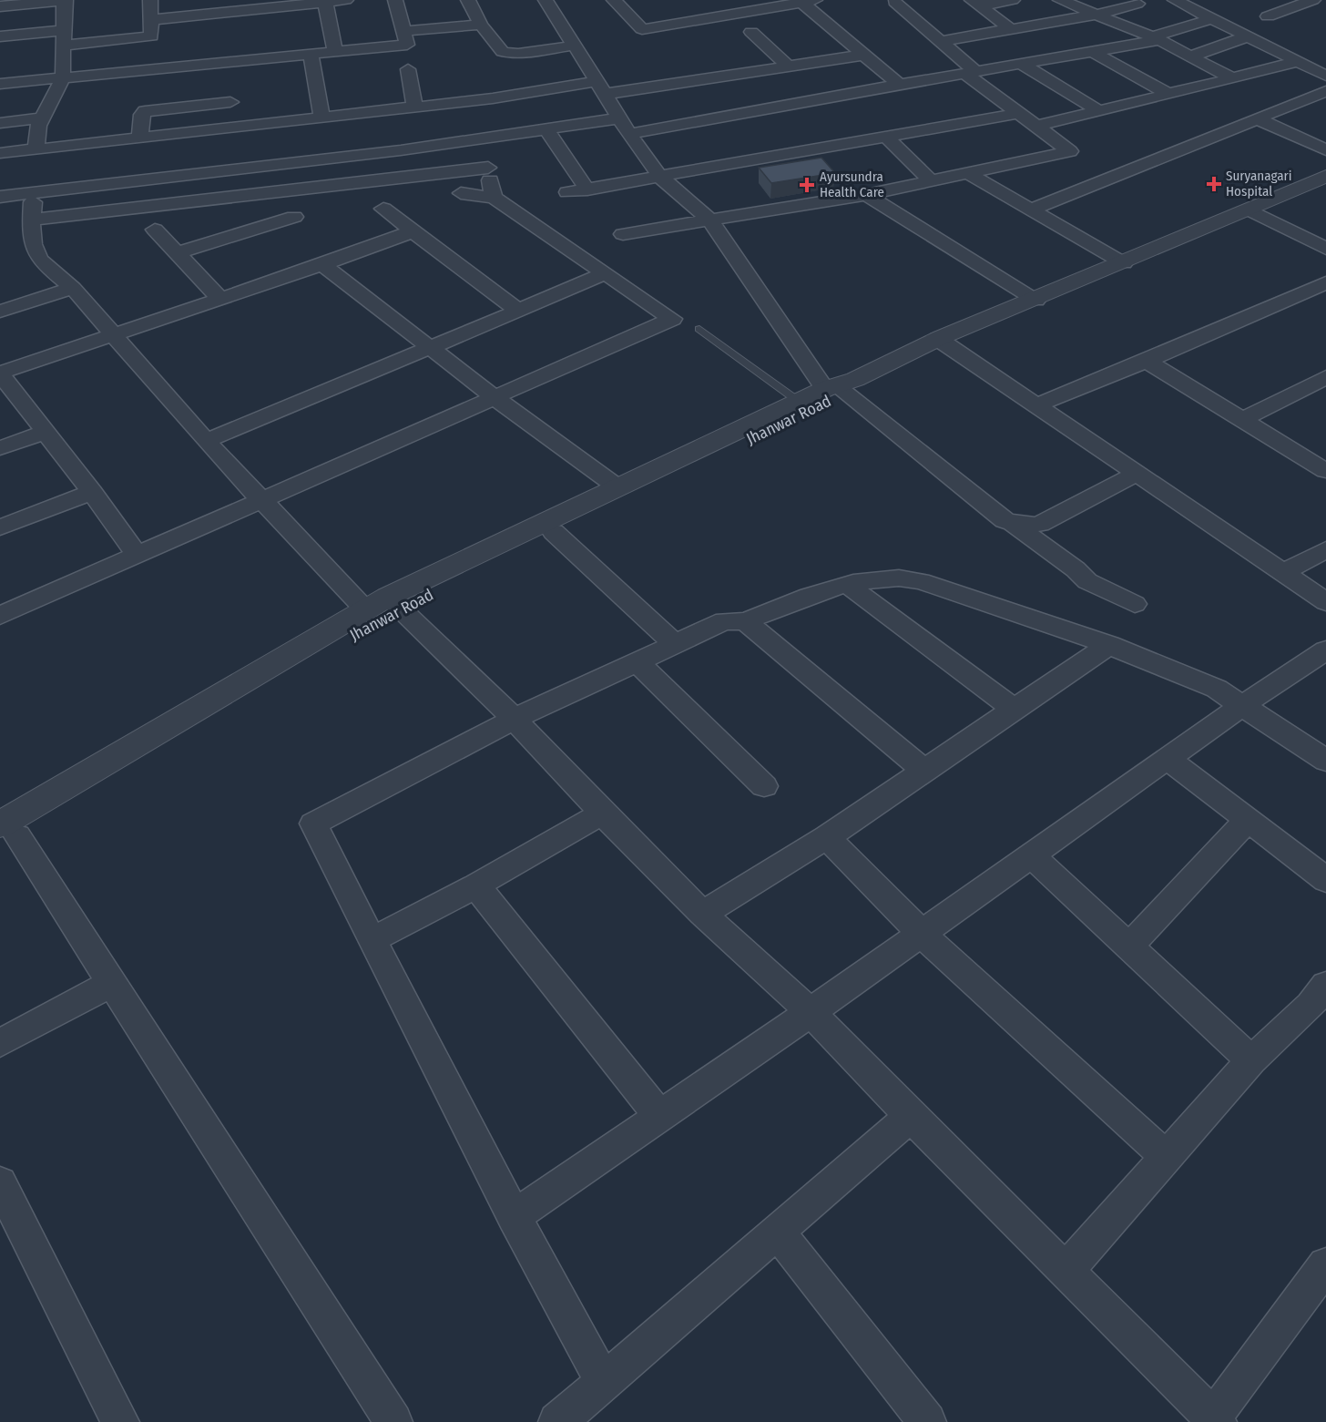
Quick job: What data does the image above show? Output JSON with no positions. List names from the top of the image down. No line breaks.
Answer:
{"streets":{"street":["Jhanwar Road"]},"places":{"health":["Suryanagari Hospital","Ayursundra Health Care"]}}
